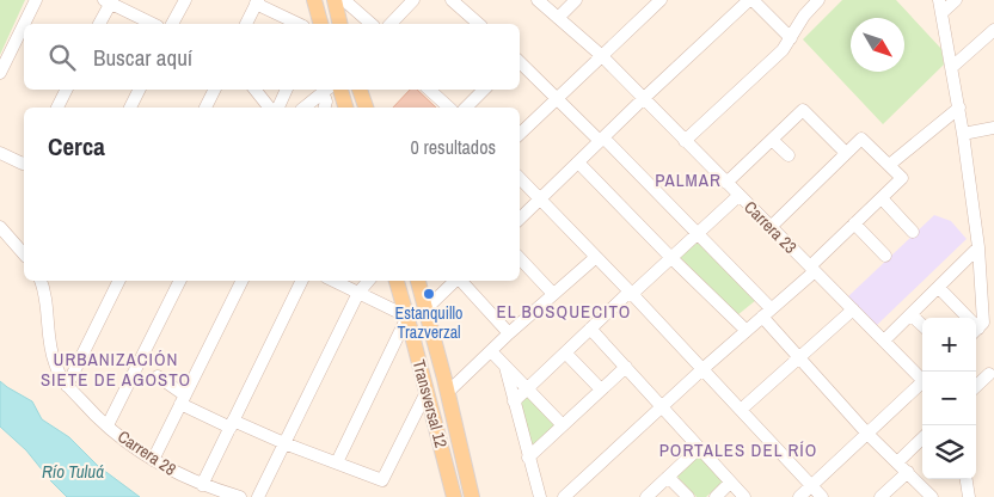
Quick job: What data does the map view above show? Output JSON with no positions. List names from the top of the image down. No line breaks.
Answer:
{"streets":{"main road":["Transversal 12"],"street":["Carrera 23","Carrera 28"]},"districts":["PALMAR","EL BOSQUECITO","URBANIZACIÓN SIETE DE AGOSTO","PORTALES DEL RÍO"],"water":["Río Tuluá"],"places":["Estanquillo Trazverzal"],"north":"bottom right","page":{"search":"Buscar aquí","heading":["Cerca","0 resultados"],"map_buttons":["+","−"]}}
